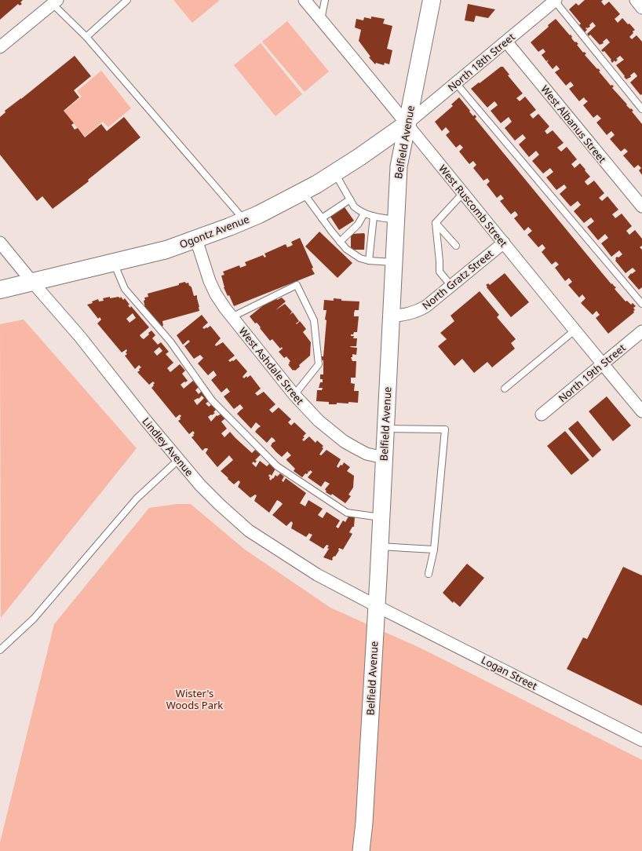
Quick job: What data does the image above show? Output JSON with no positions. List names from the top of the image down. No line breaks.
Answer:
{"streets":{"main road":["Belfield Avenue","Ogontz Avenue"],"street":["North 18th Street","West Albanus Street","West Ruscomb Street","North Gratz Street","West Ashdale Street","North 19th Street","Lindley Avenue","Logan Street"]},"crossings":[["North 18th Street","West Albanus Street"],["North 18th Street","Belfield Avenue"],["North 18th Street","West Ruscomb Street"],["North 18th Street","Ogontz Avenue"],["Belfield Avenue","West Ruscomb Street"],["Belfield Avenue","Ogontz Avenue"],["Belfield Avenue","North Gratz Street"],["Belfield Avenue","West Ashdale Street"],["Belfield Avenue","Lindley Avenue"],["Belfield Avenue","Logan Street"],["West Ruscomb Street","Ogontz Avenue"],["West Ruscomb Street","North Gratz Street"],["West Ruscomb Street","North 19th Street"],["Ogontz Avenue","West Ashdale Street"],["Ogontz Avenue","Lindley Avenue"],["Lindley Avenue","Logan Street"]],"parks":["Wister's Woods Park"]}
